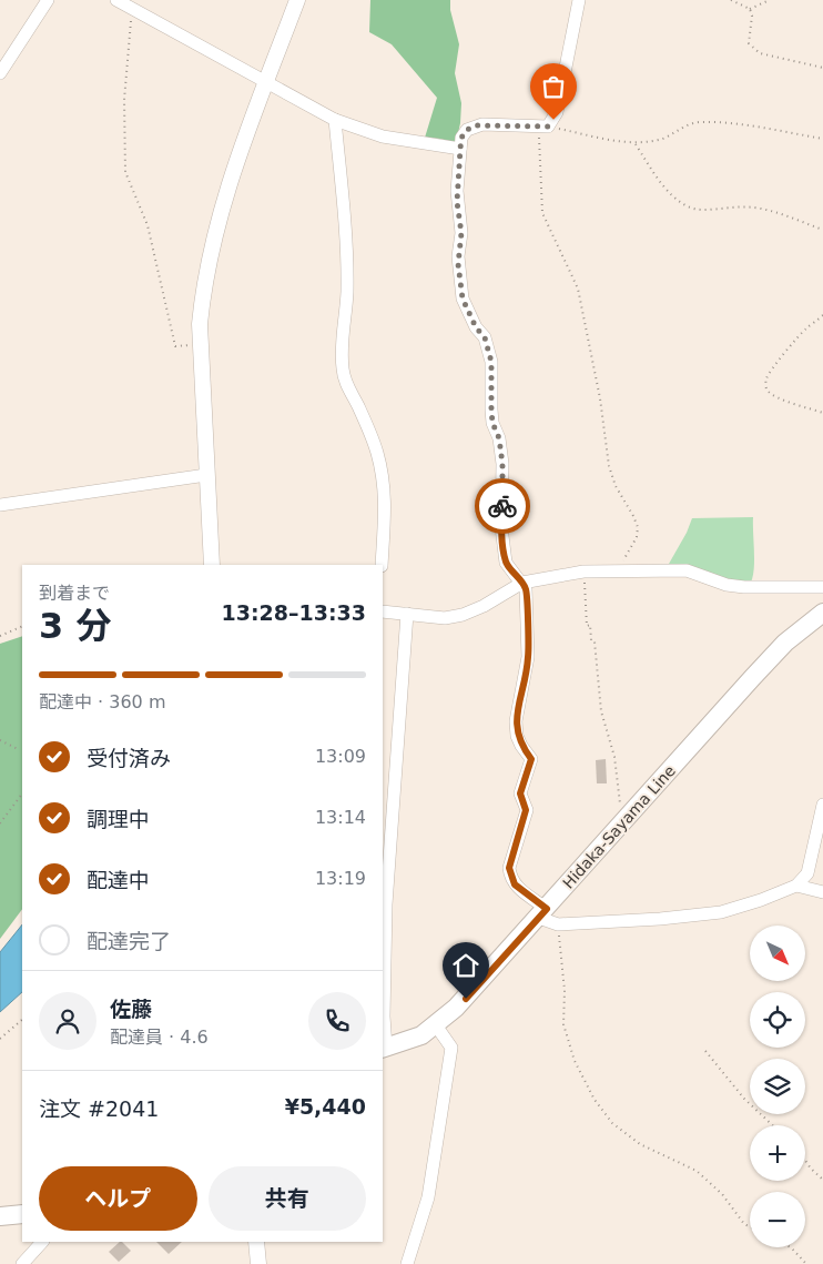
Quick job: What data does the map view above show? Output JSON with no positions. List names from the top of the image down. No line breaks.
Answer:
{"streets":{"main road":["Hidaka-Sayama Line"]},"north":"bottom right","page":{"heading":["3 分","到着まで","13:28–13:33"],"panel":["佐藤","配達員 · 4.6","注文 #2041","¥5,440"],"bar":"配達中 · 360 m","list":[["受付済み","13:09"],["調理中","13:14"],["配達中","13:19"],"配達完了"],"map_buttons":["+","−"],"buttons":["ヘルプ","共有"]}}
